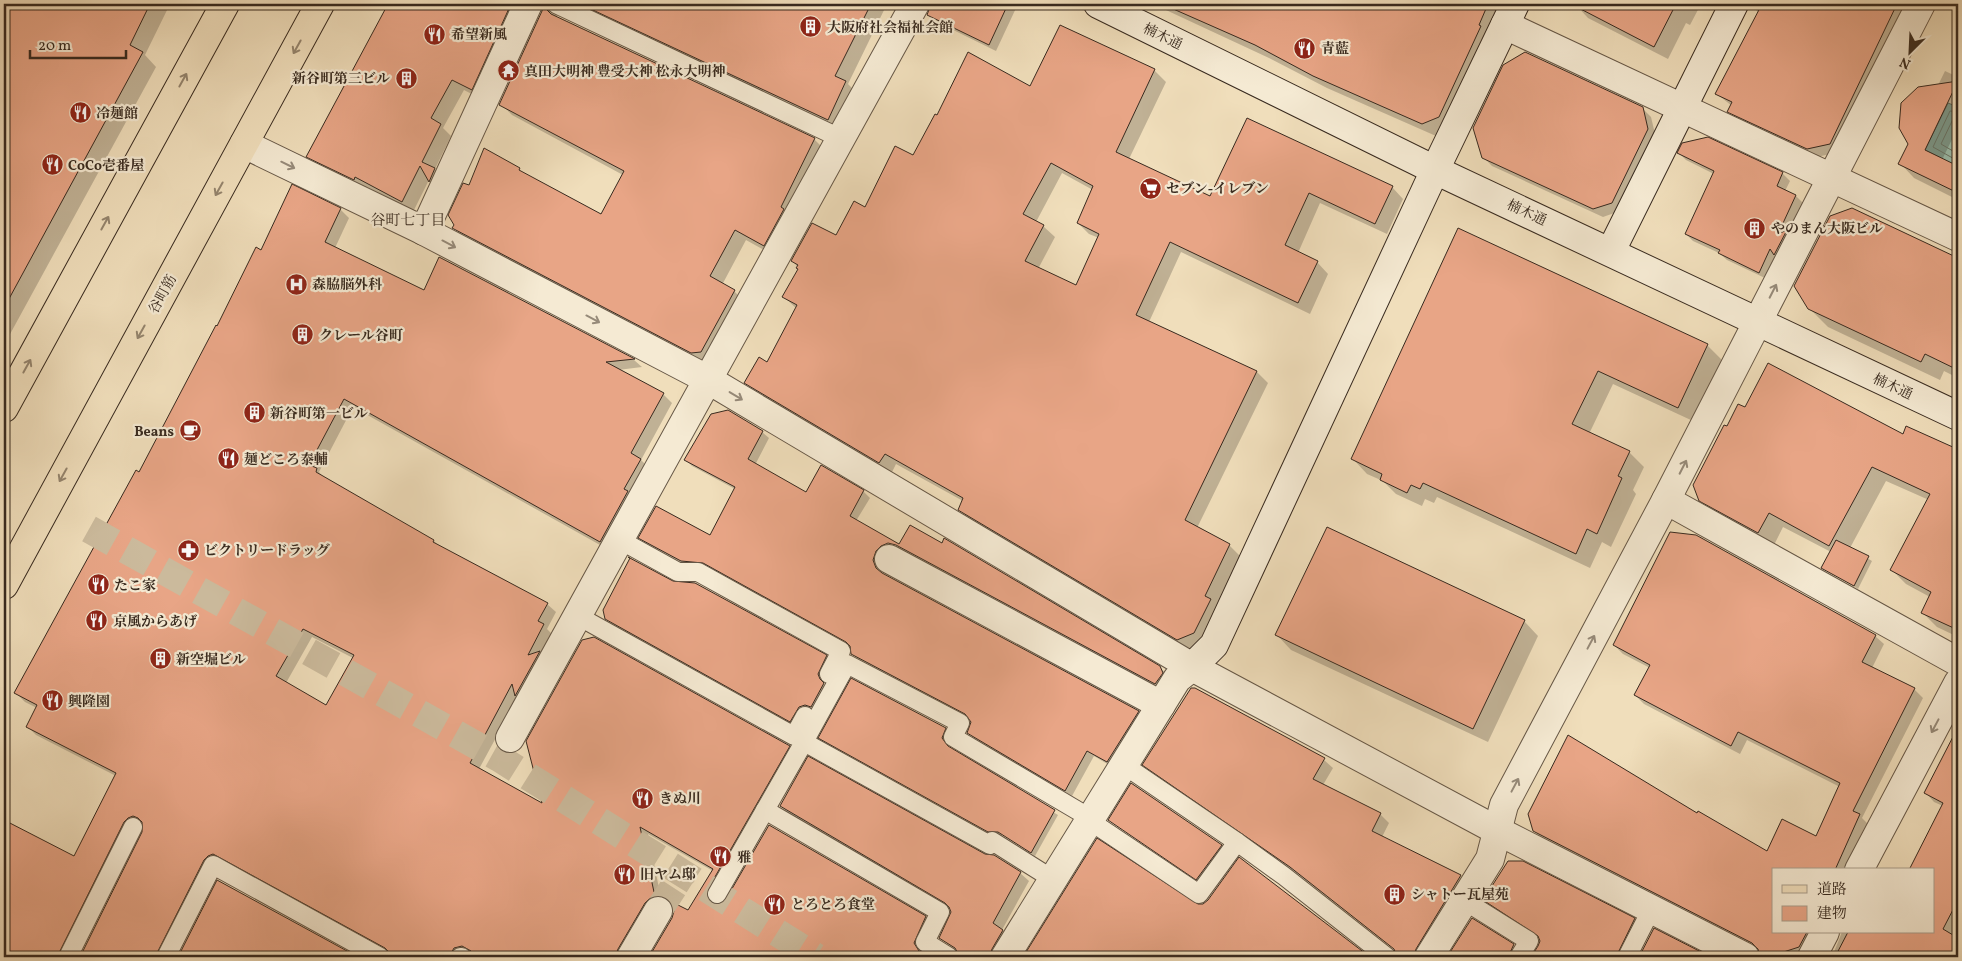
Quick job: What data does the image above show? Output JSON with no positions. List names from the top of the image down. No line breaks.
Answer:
{"streets":{"main road":["谷町筋"],"street":["楠木通"]},"districts":["谷町七丁目"],"places":{"building":["大阪府社会福祉会館","新谷町第三ビル","やのまん大阪ビル","クレール谷町","新谷町第一ビル","新空堀ビル","シャトー瓦屋苑"],"restaurant":["希望新風","青藍","冷麺館","CoCo壱番屋","麺どころ泰輔","たこ家","京風からあげ","興隆園","きぬ川","雅","旧ヤム邸","とろとろ食堂"],"temple":["真田大明神 豊受大神 松永大明神"],"supermarket":["セブン-イレブン"],"hospital":["森脇脳外科"],"cafe":["Beans"],"pharmacy":["ビクトリードラッグ"]},"legend":["道路","建物"],"scale_bar":"20 m","north":"bottom left"}
